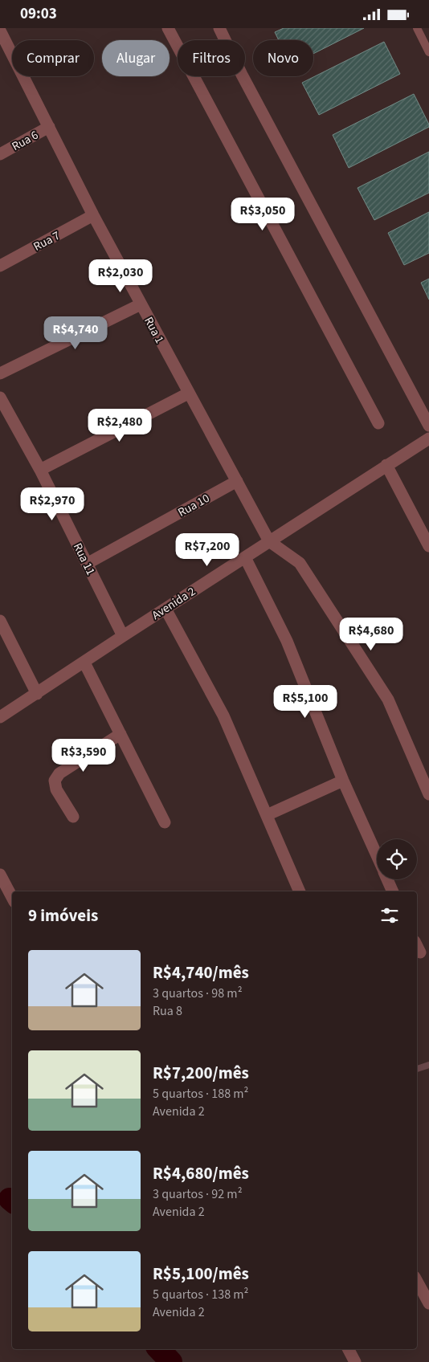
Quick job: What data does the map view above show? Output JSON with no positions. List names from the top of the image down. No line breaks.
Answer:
{"streets":{"street":["Rua 6","Rua 7","Rua 1","Rua 10","Rua 11","Avenida 2"]},"crossings":[["Rua 6","Rua 1"],["Rua 7","Rua 1"],["Rua 1","Rua 10"],["Rua 1","Avenida 2"],["Rua 10","Rua 11"],["Rua 11","Avenida 2"]],"page":{"status":"09:03","chip":["Comprar","Alugar","Filtros","Novo"],"price":["R$3,050","R$2,030","R$4,740","R$2,480","R$2,970","R$7,200","R$4,680","R$5,100","R$3,590"],"heading":"9 imóveis","list":[{"name":"R$4,740/mês","note":"3 quartos · 98 m² · Rua 8"},{"name":"R$7,200/mês","note":"5 quartos · 188 m² · Avenida 2"},{"name":"R$4,680/mês","note":"3 quartos · 92 m² · Avenida 2"},{"name":"R$5,100/mês","note":"5 quartos · 138 m² · Avenida 2"}]}}
